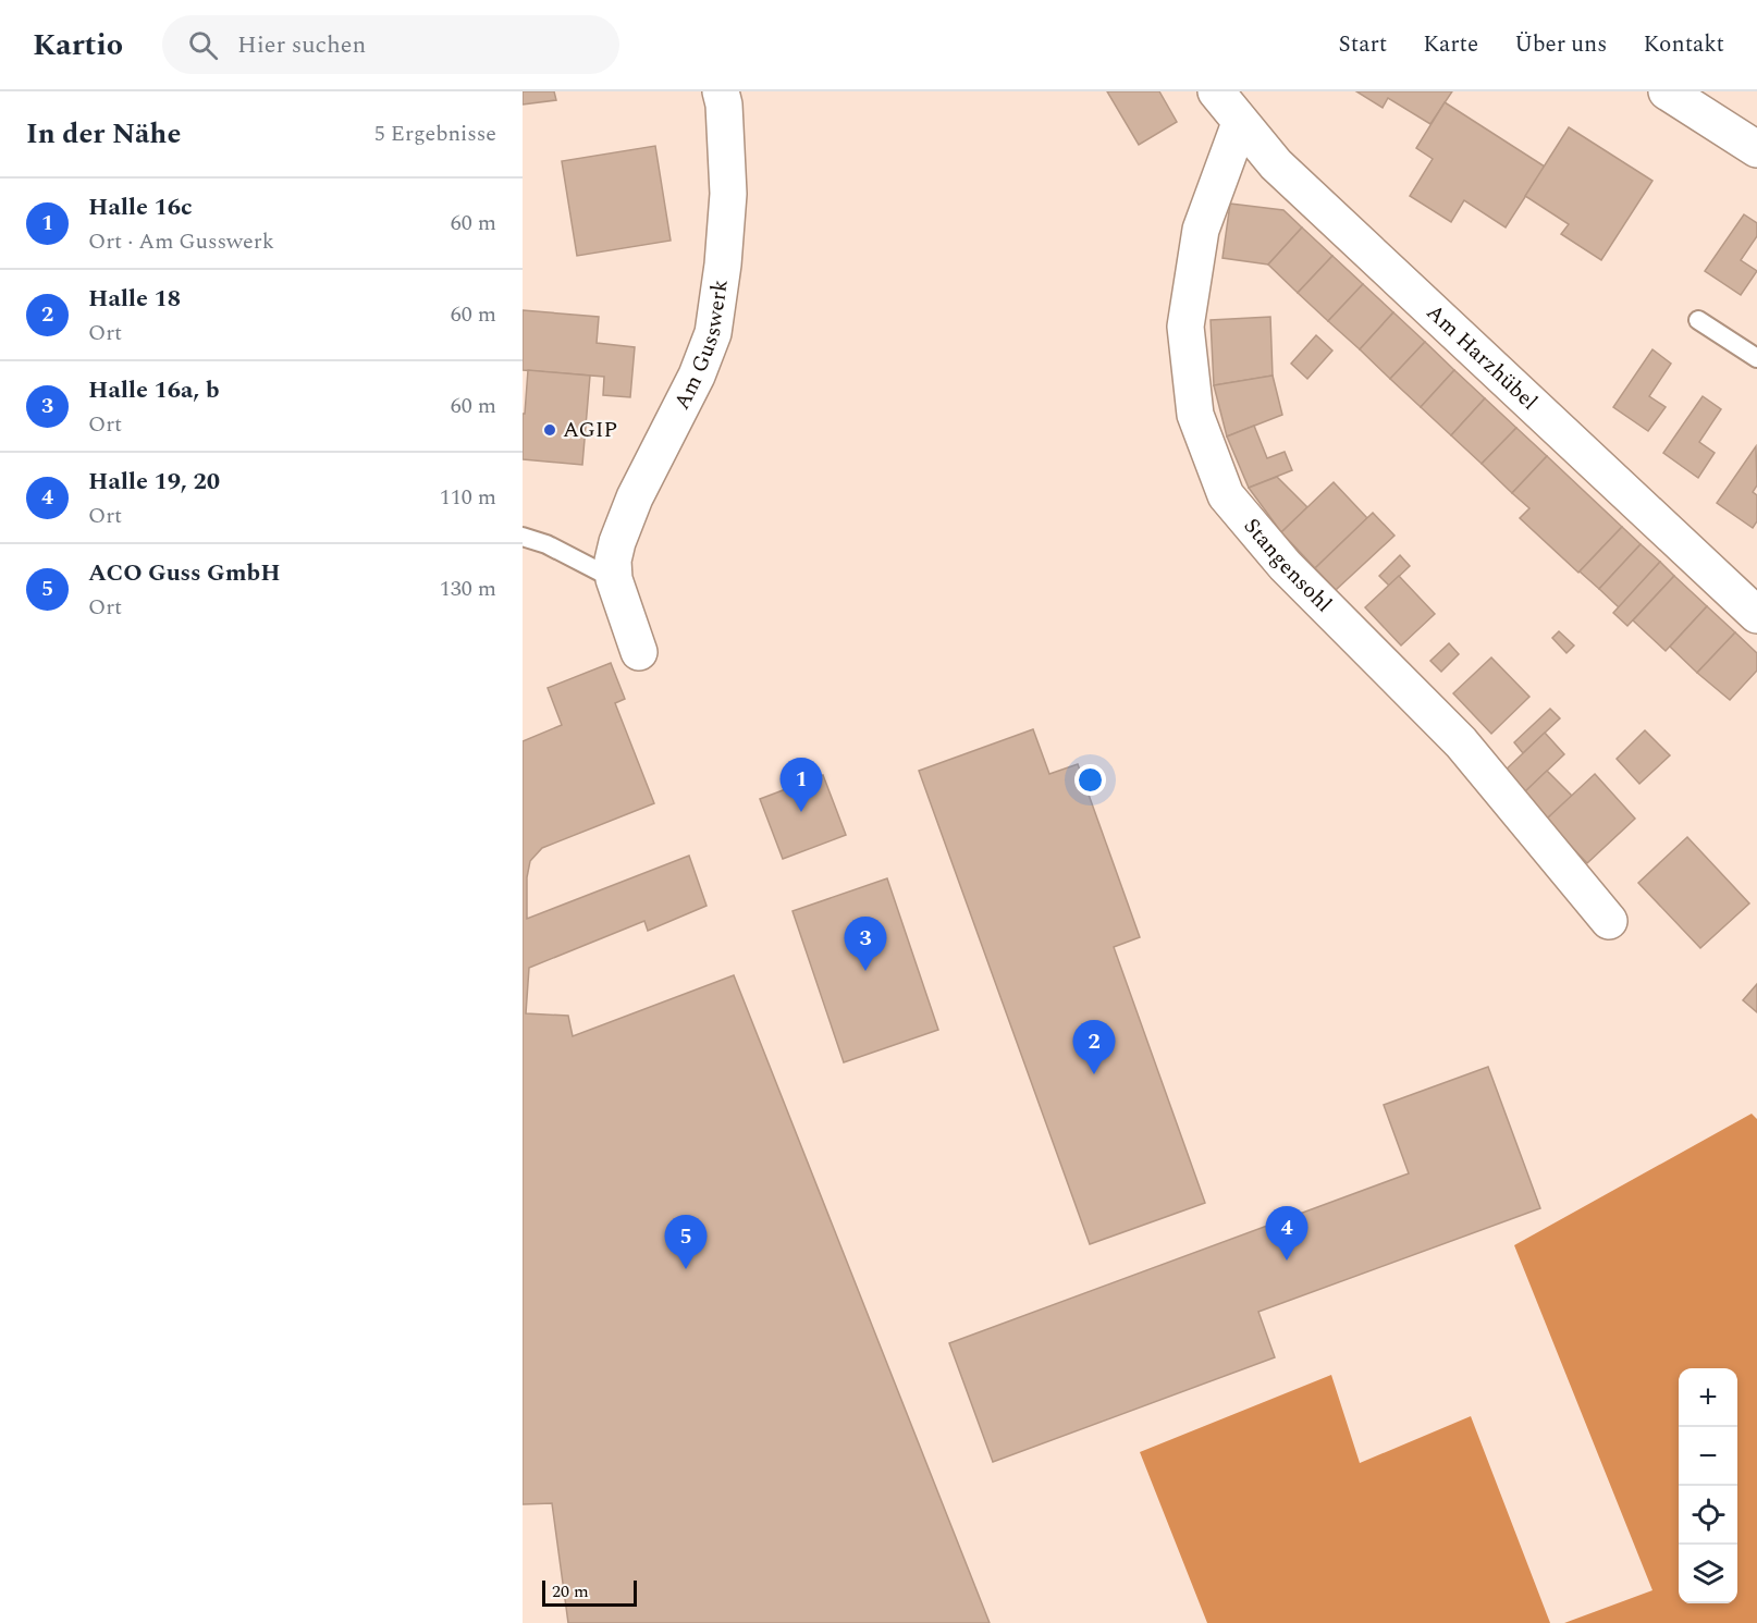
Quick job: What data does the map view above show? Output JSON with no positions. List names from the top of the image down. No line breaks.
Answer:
{"streets":{"street":["Am Gusswerk","Am Harzhübel","Stangensohl"]},"crossings":[["Am Harzhübel","Stangensohl"]],"places":["AGIP"],"scale_bar":"20 m","page":{"header":"Kartio","search":"Hier suchen","nav":["Start","Karte","Über uns","Kontakt"],"heading":["In der Nähe","5 Ergebnisse"],"list":[{"mark":"1","name":"Halle 16c","note":"Ort · Am Gusswerk","value":"60 m"},{"mark":"2","name":"Halle 18","note":"Ort","value":"60 m"},{"mark":"3","name":"Halle 16a, b","note":"Ort","value":"60 m"},{"mark":"4","name":"Halle 19, 20","note":"Ort","value":"110 m"},{"mark":"5","name":"ACO Guss GmbH","note":"Ort","value":"130 m"}],"pins":["1","3","2","4","5"],"map_buttons":["+","−"],"scale":"20 m"}}
